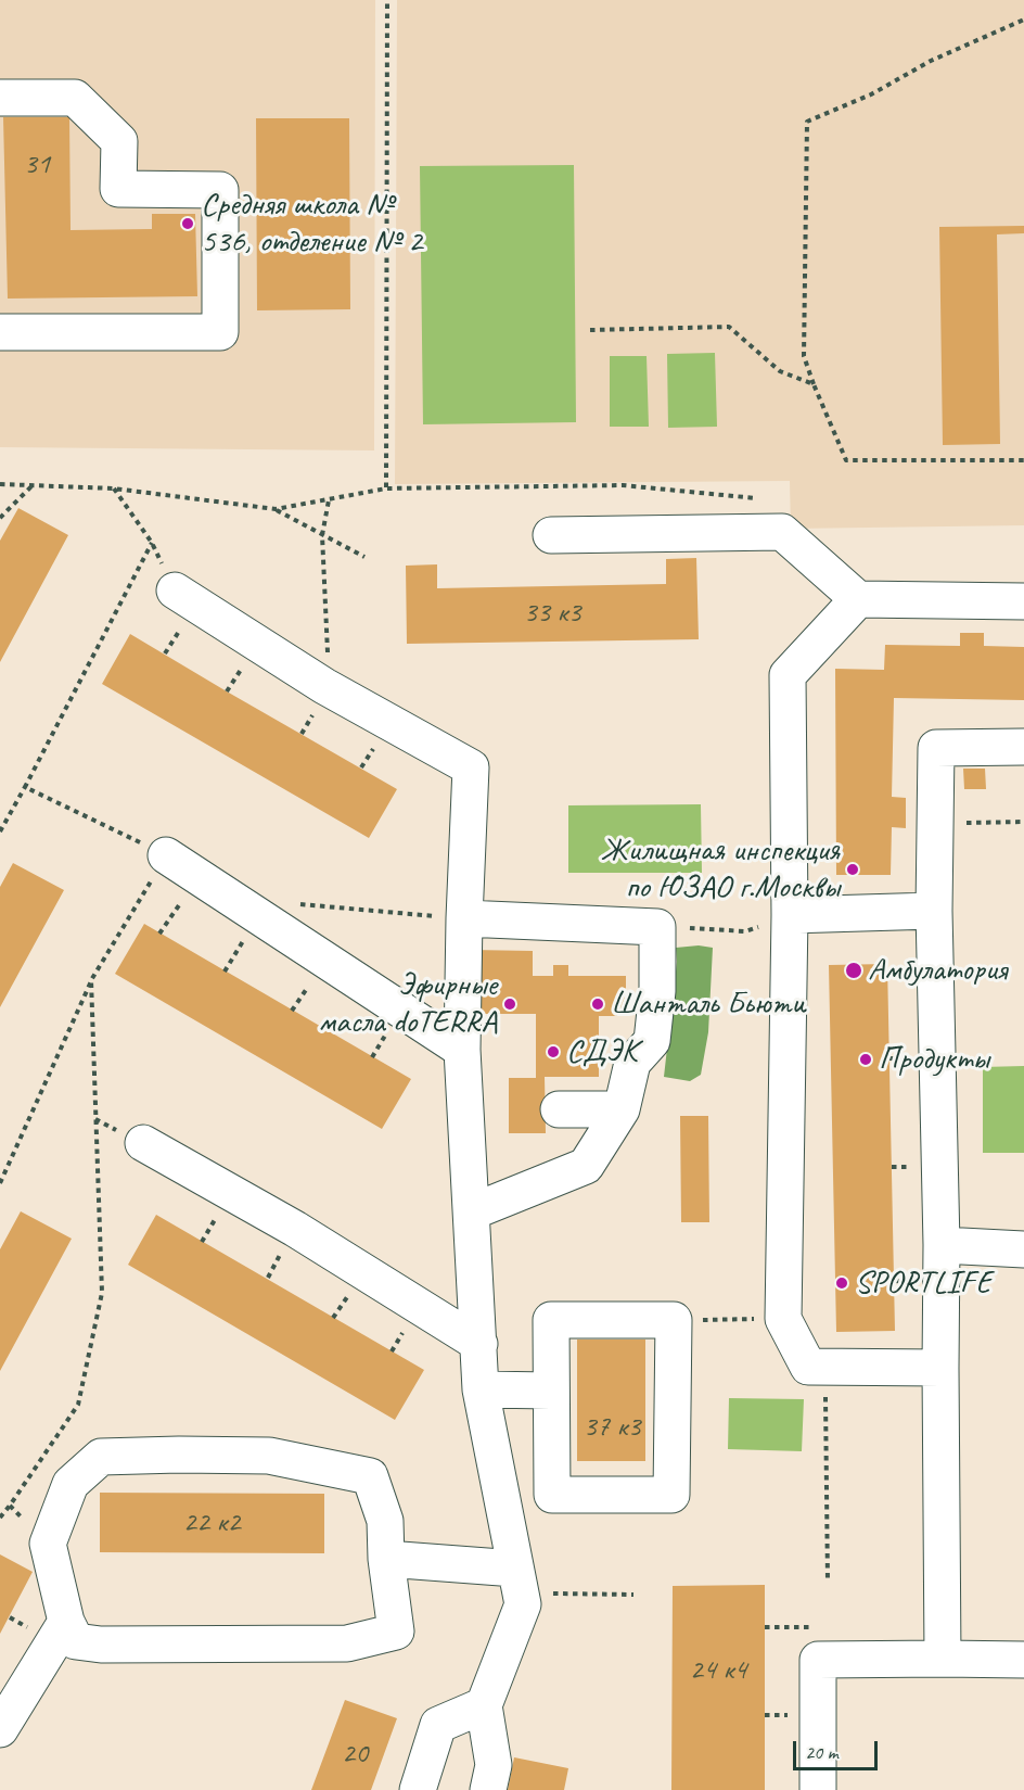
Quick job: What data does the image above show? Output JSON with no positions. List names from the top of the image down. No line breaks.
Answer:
{"places":["Средняя школа № 536, отделение № 2","Жилищная инспекция по ЮЗАО г.Москвы","Амбулатория","Эфирные масла doTERRA","Шанталь Бьюти","СДЭК","Продукты","SPORTLIFE"],"house_numbers":["31","33 к3","37 к3","22 к2","24 к4","20"],"scale_bar":"20 m"}
